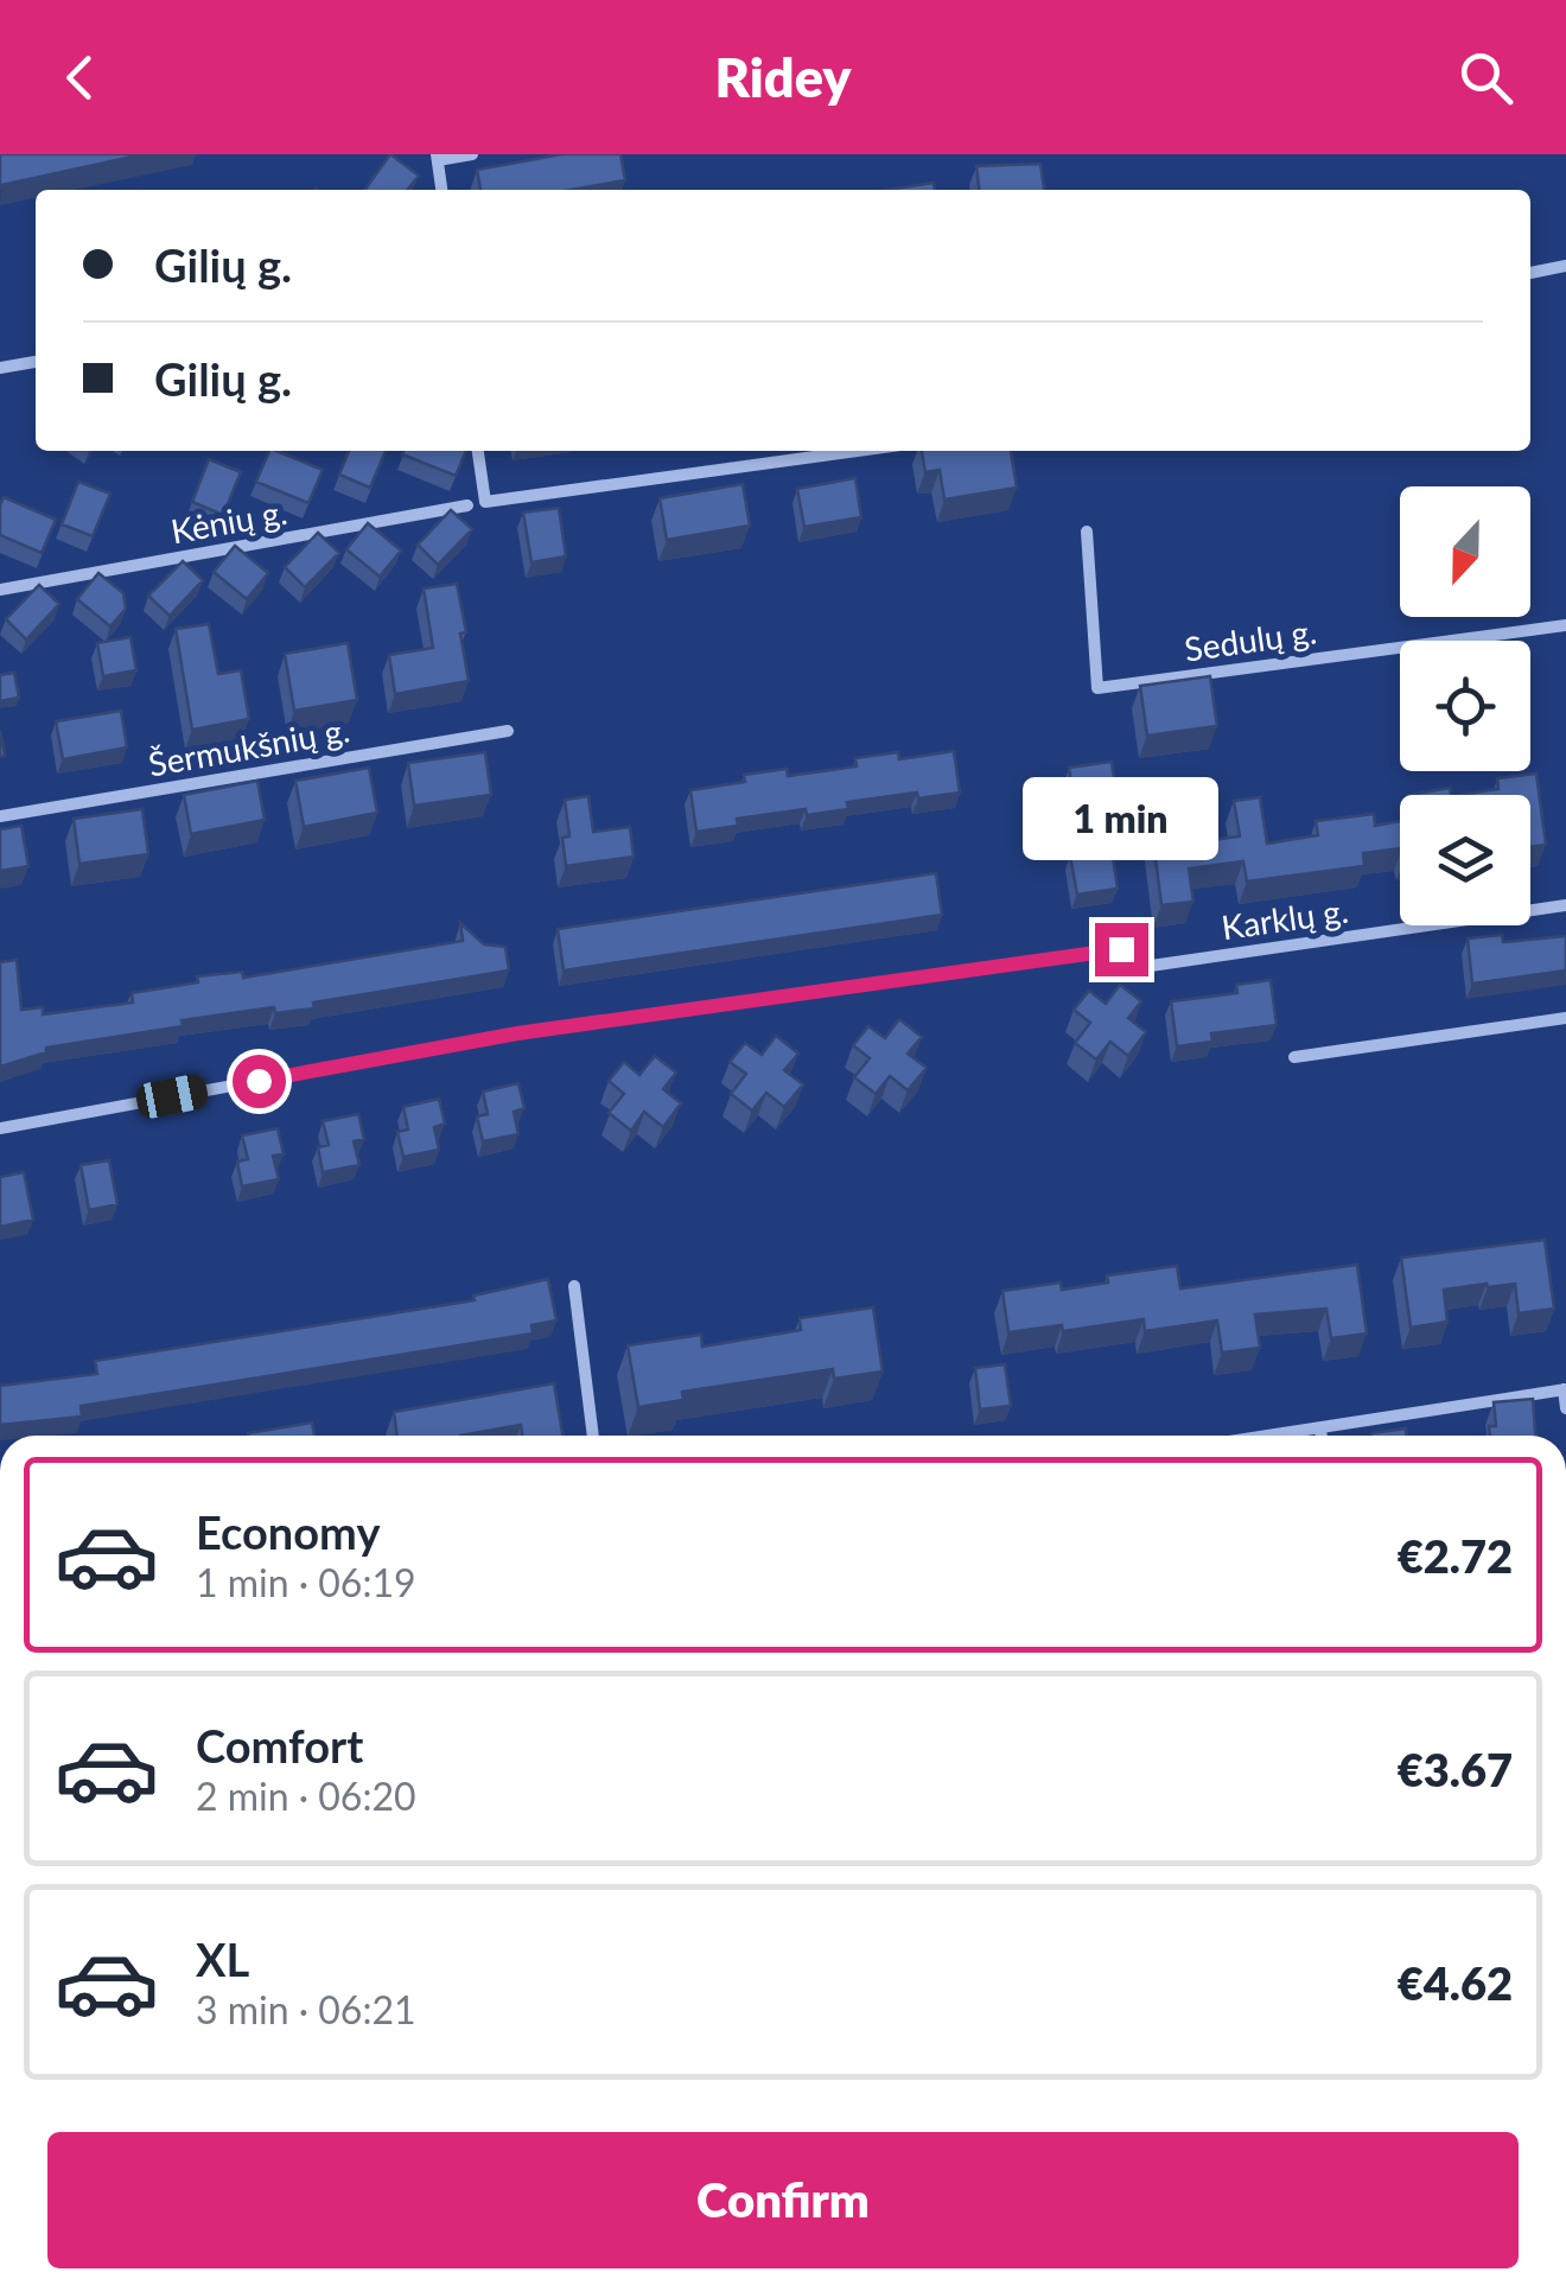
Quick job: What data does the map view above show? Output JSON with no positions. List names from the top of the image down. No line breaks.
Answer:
{"streets":{"street":["Kėnių g.","Sedulų g.","Šermukšnių g.","Karklų g."]},"north":"bottom","page":{"header":"Ridey","banner":["Gilių g.","Gilių g."],"bubble":"1 min","list":[{"name":"Economy","note":"1 min · 06:19","value":"€2.72"},{"name":"Comfort","note":"2 min · 06:20","value":"€3.67"},{"name":"XL","note":"3 min · 06:21","value":"€4.62"}],"buttons":"Confirm"}}
